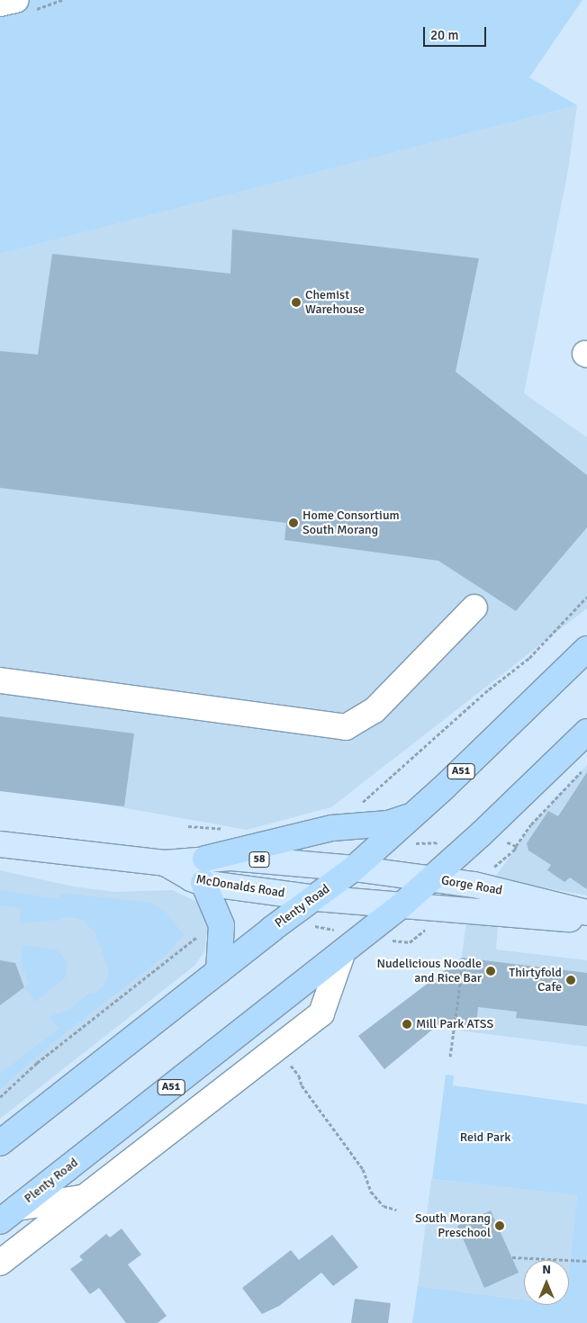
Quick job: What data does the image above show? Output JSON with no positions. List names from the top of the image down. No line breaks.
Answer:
{"streets":{"highway":["A51","Plenty Road"],"main road":["58","Gorge Road","McDonalds Road"]},"crossings":[["Gorge Road","McDonalds Road"],["Gorge Road","Plenty Road"],["McDonalds Road","Plenty Road"]],"parks":["Reid Park"],"places":["Chemist Warehouse","Home Consortium South Morang","Nudelicious Noodle and Rice Bar","Thirtyfold Cafe","Mill Park ATSS","South Morang Preschool"],"scale_bar":"20 m","north":"top"}
